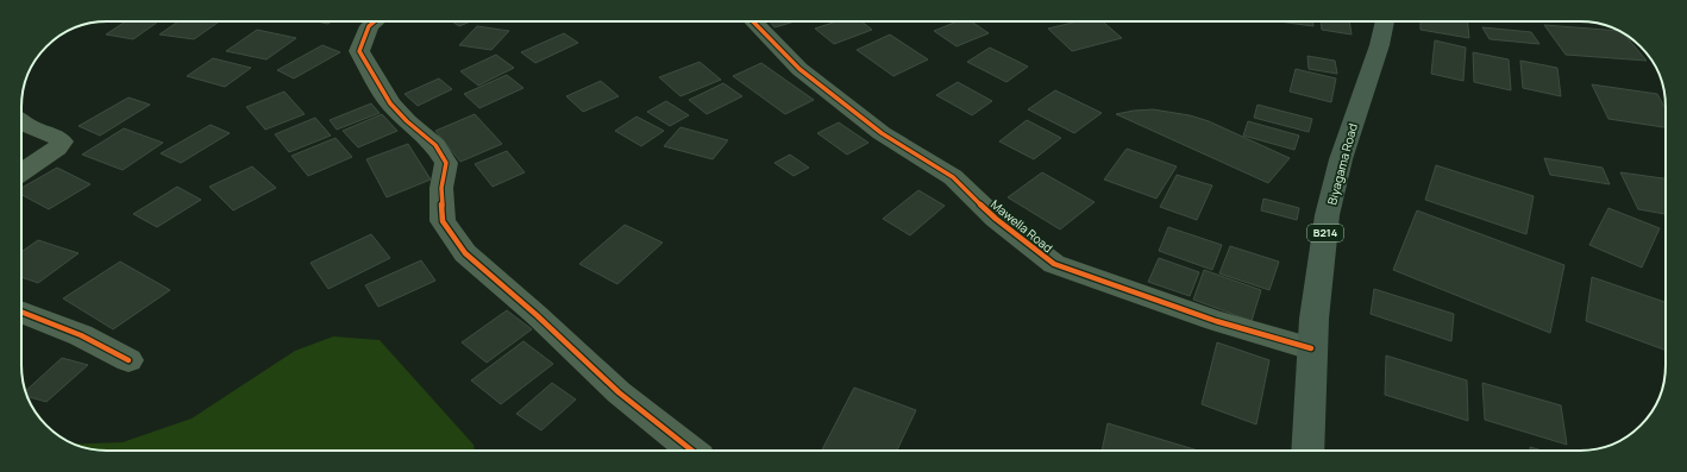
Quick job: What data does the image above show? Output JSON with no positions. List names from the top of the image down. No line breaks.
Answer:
{"streets":{"main road":["Biyagama Road","B214"],"street":["Mawella Road"]},"crossings":[["Biyagama Road","Mawella Road"]]}
